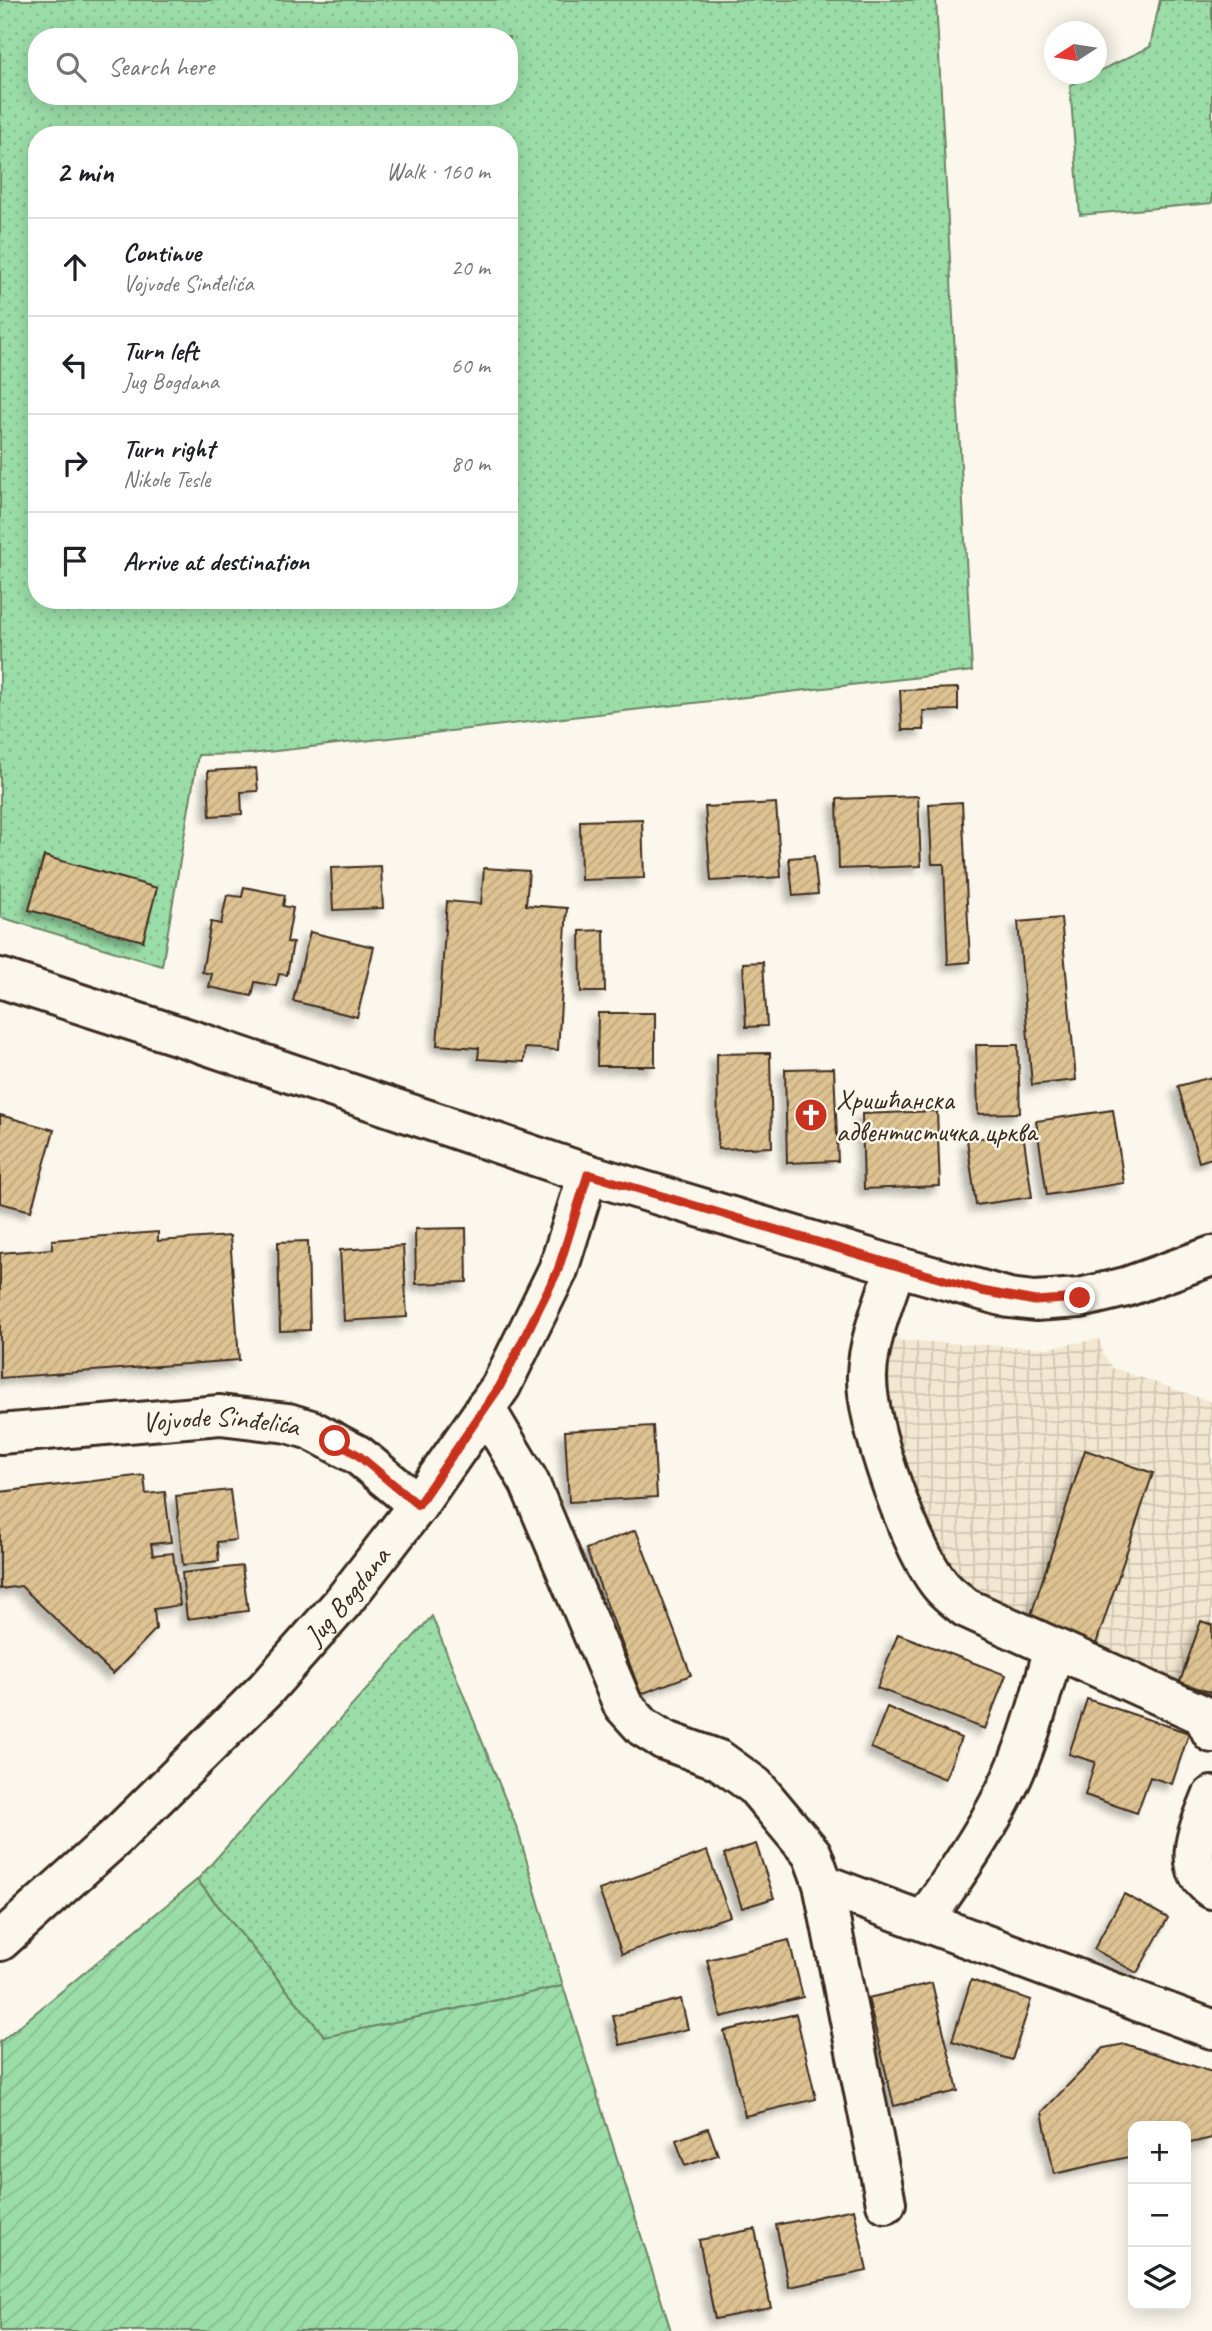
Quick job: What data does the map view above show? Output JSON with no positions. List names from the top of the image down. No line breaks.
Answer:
{"streets":{"street":["Vojvode Sinđelića","Jug Bogdana"]},"crossings":[["Vojvode Sinđelića","Jug Bogdana"]],"places":{"church":["Хришћанска адвентистичка црква"]},"north":"left","page":{"search":"Search here","heading":["2 min","Walk · 160 m"],"list":[["Continue","Vojvode Sinđelića","20 m"],["Turn left","Jug Bogdana","60 m"],["Turn right","Nikole Tesle","80 m"],"Arrive at destination"],"map_buttons":["+","−"]}}
